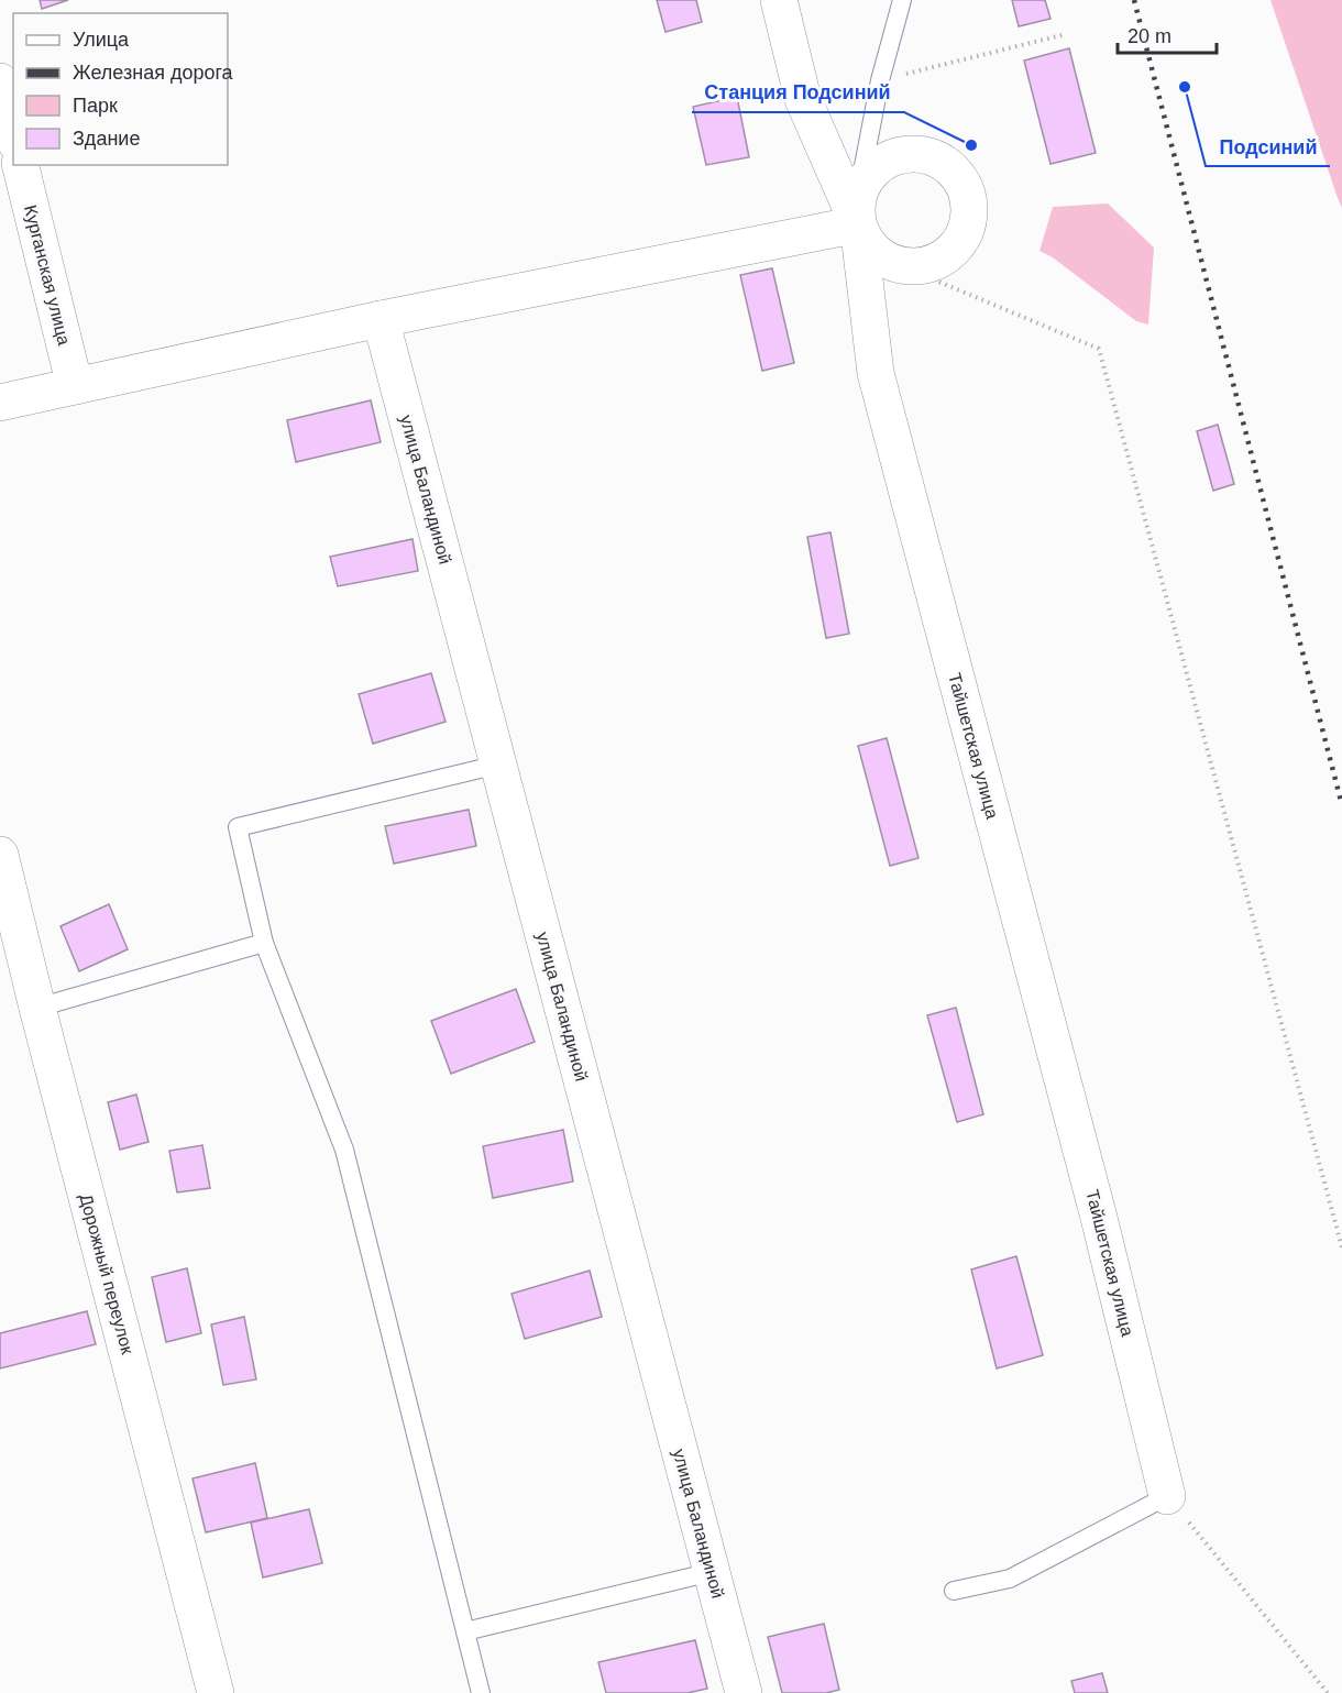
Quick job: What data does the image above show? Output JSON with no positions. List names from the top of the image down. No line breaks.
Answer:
{"streets":{"street":["Курганская улица","улица Баландиной","Тайшетская улица","Дорожный переулок"]},"places":["Подсиний","Станция Подсиний"],"legend":["Улица","Железная дорога","Парк","Здание"],"scale_bar":"20 m"}
